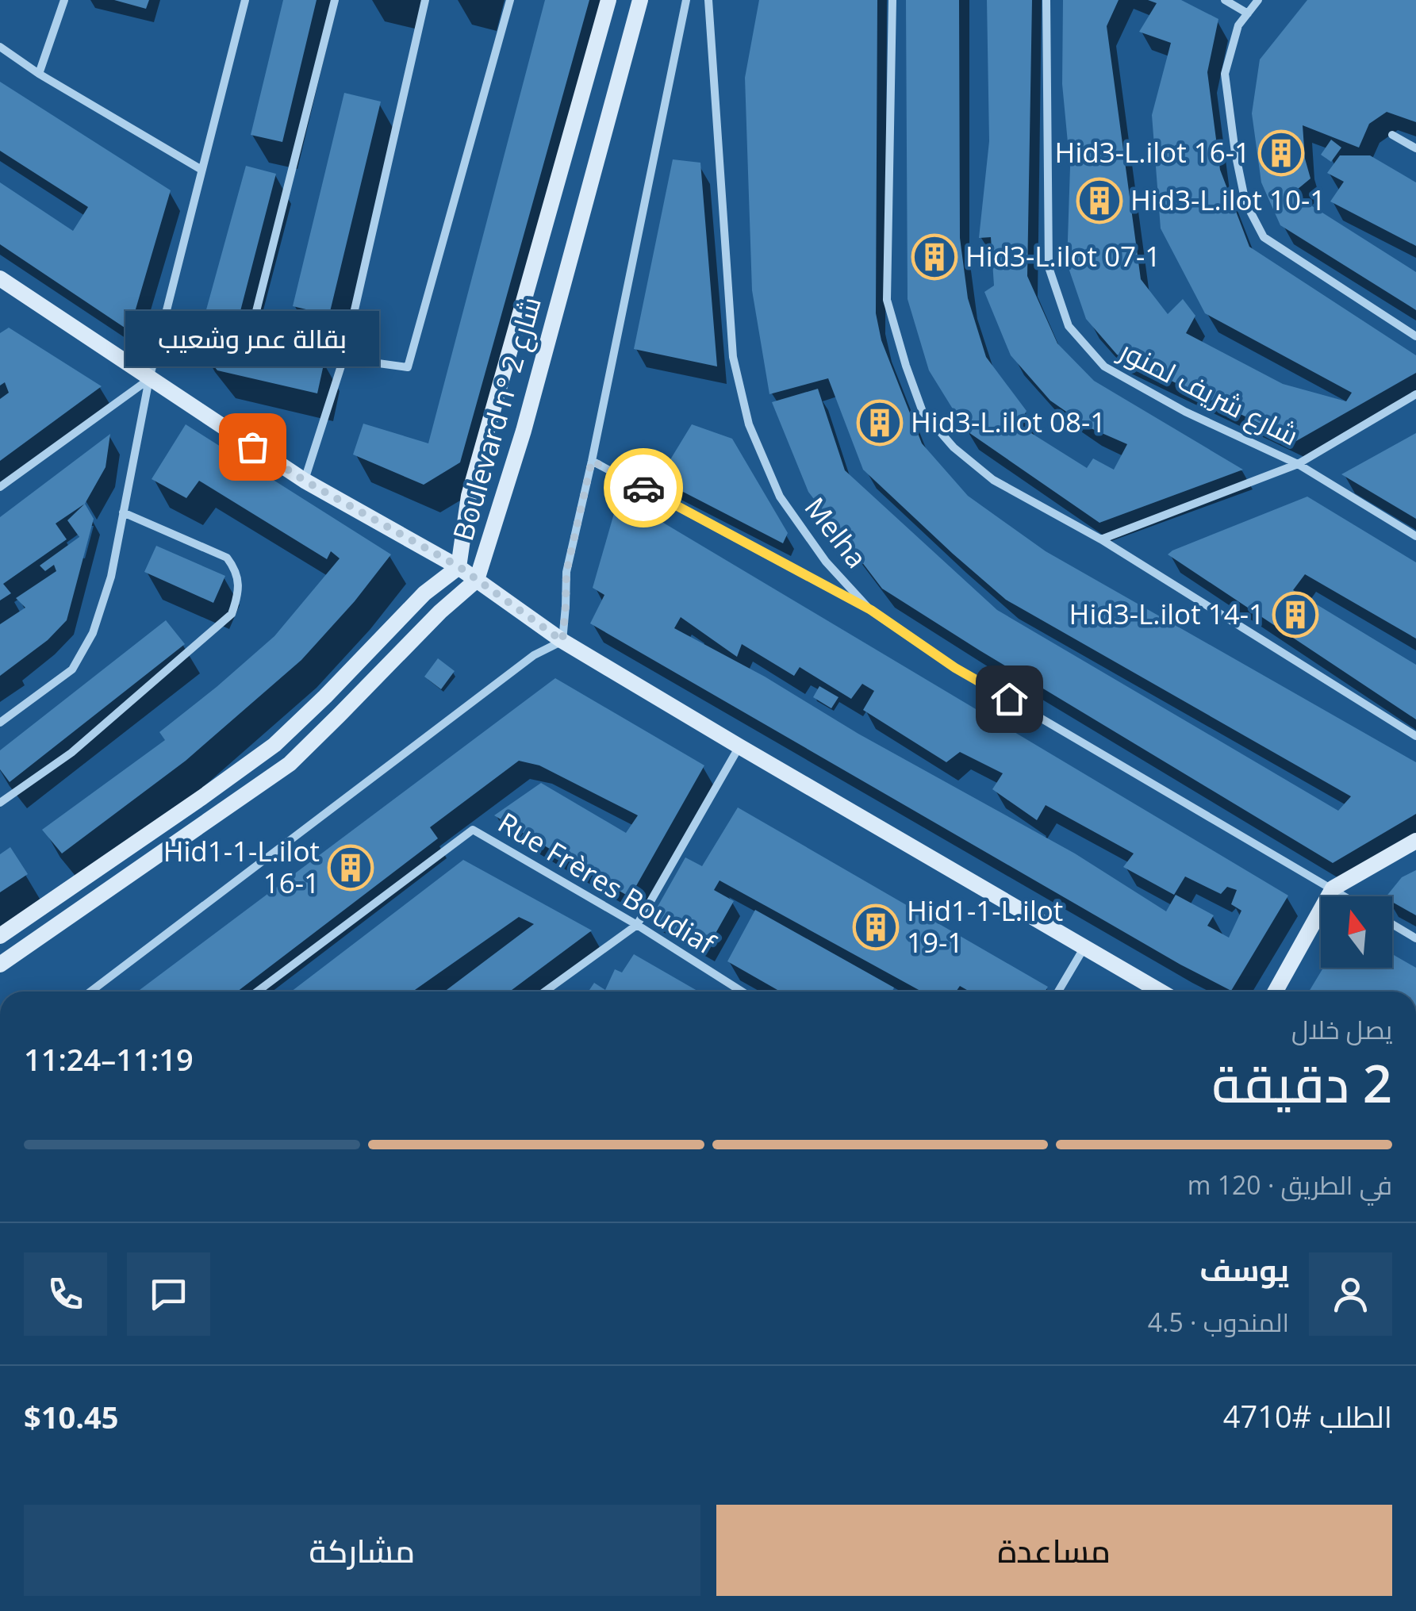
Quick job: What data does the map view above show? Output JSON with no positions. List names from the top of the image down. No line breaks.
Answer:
{"streets":{"main road":["Boulevard n° شارع 2"],"street":["شارع شريف لمنور","Melha","Rue Frères Boudiaf"]},"places":{"building":["Hid3-L.ilot 16-1","Hid3-L.ilot 10-1","Hid3-L.ilot 07-1","Hid3-L.ilot 08-1","Hid3-L.ilot 14-1","Hid1-1-L.ilot 16-1","Hid1-1-L.ilot 19-1"],"other":["بقالة عمر وشعيب"]},"north":"top","page":{"bubble":"بقالة عمر وشعيب","heading":["2 دقيقة","يصل خلال","11:19–11:24"],"panel":["يوسف","المندوب · 4.5","الطلب #4710","$10.45"],"bar":"في الطريق · 120 m","buttons":["مساعدة","مشاركة"]}}
